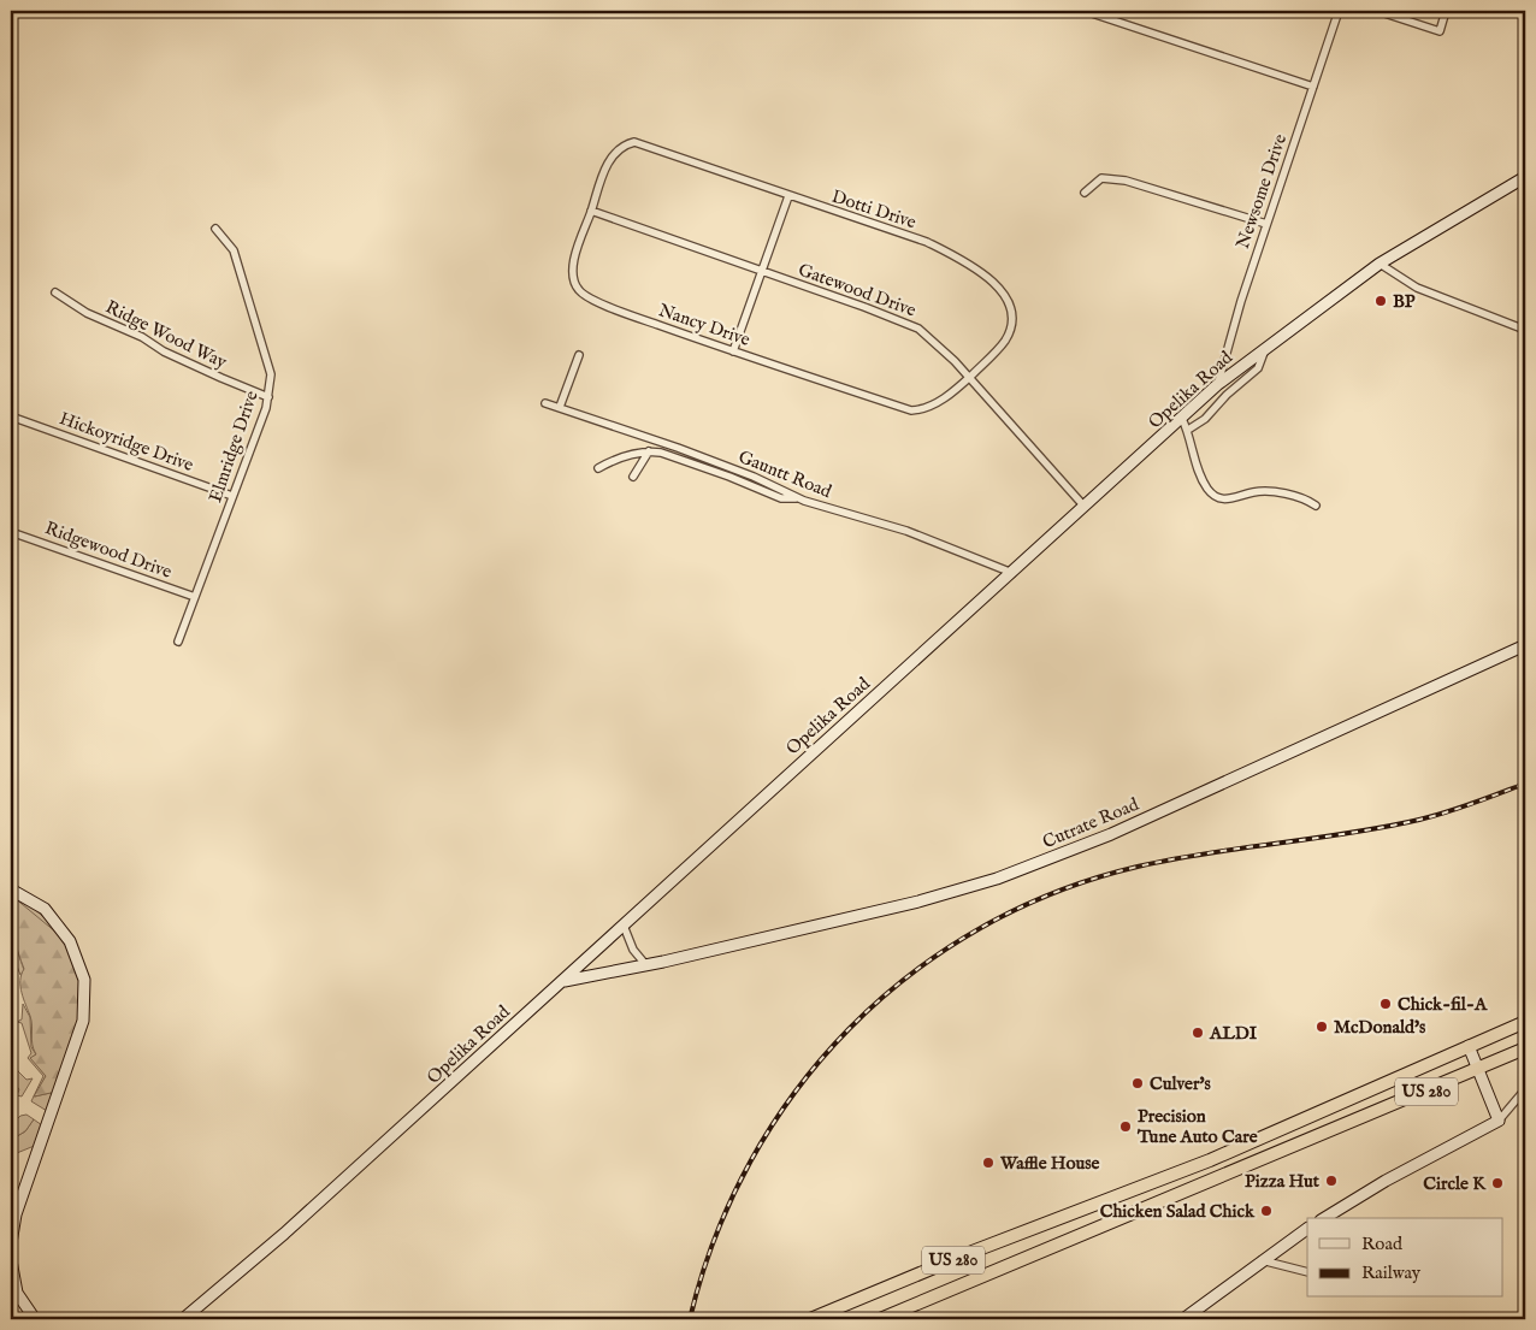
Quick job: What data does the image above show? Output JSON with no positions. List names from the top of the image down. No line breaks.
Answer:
{"streets":{"highway":["US 280"],"street":["Newsome Drive","Dotti Drive","Gatewood Drive","Nancy Drive","Ridge Wood Way","Opelika Road","Hickoyridge Drive","Elmridge Drive","Gauntt Road","Ridgewood Drive","Cutrate Road"]},"crossings":[["Newsome Drive","Opelika Road"],["Dotti Drive","Gatewood Drive"],["Dotti Drive","Nancy Drive"],["Gatewood Drive","Nancy Drive"],["Gatewood Drive","Opelika Road"],["Ridge Wood Way","Elmridge Drive"],["Opelika Road","Gauntt Road"],["Opelika Road","Cutrate Road"],["Hickoyridge Drive","Elmridge Drive"],["Elmridge Drive","Ridgewood Drive"]],"places":["BP","Chick-fil-A","McDonald's","ALDI","Culver's","Precision Tune Auto Care","Waffle House","Pizza Hut","Circle K","Chicken Salad Chick"],"legend":["Road","Railway"]}
